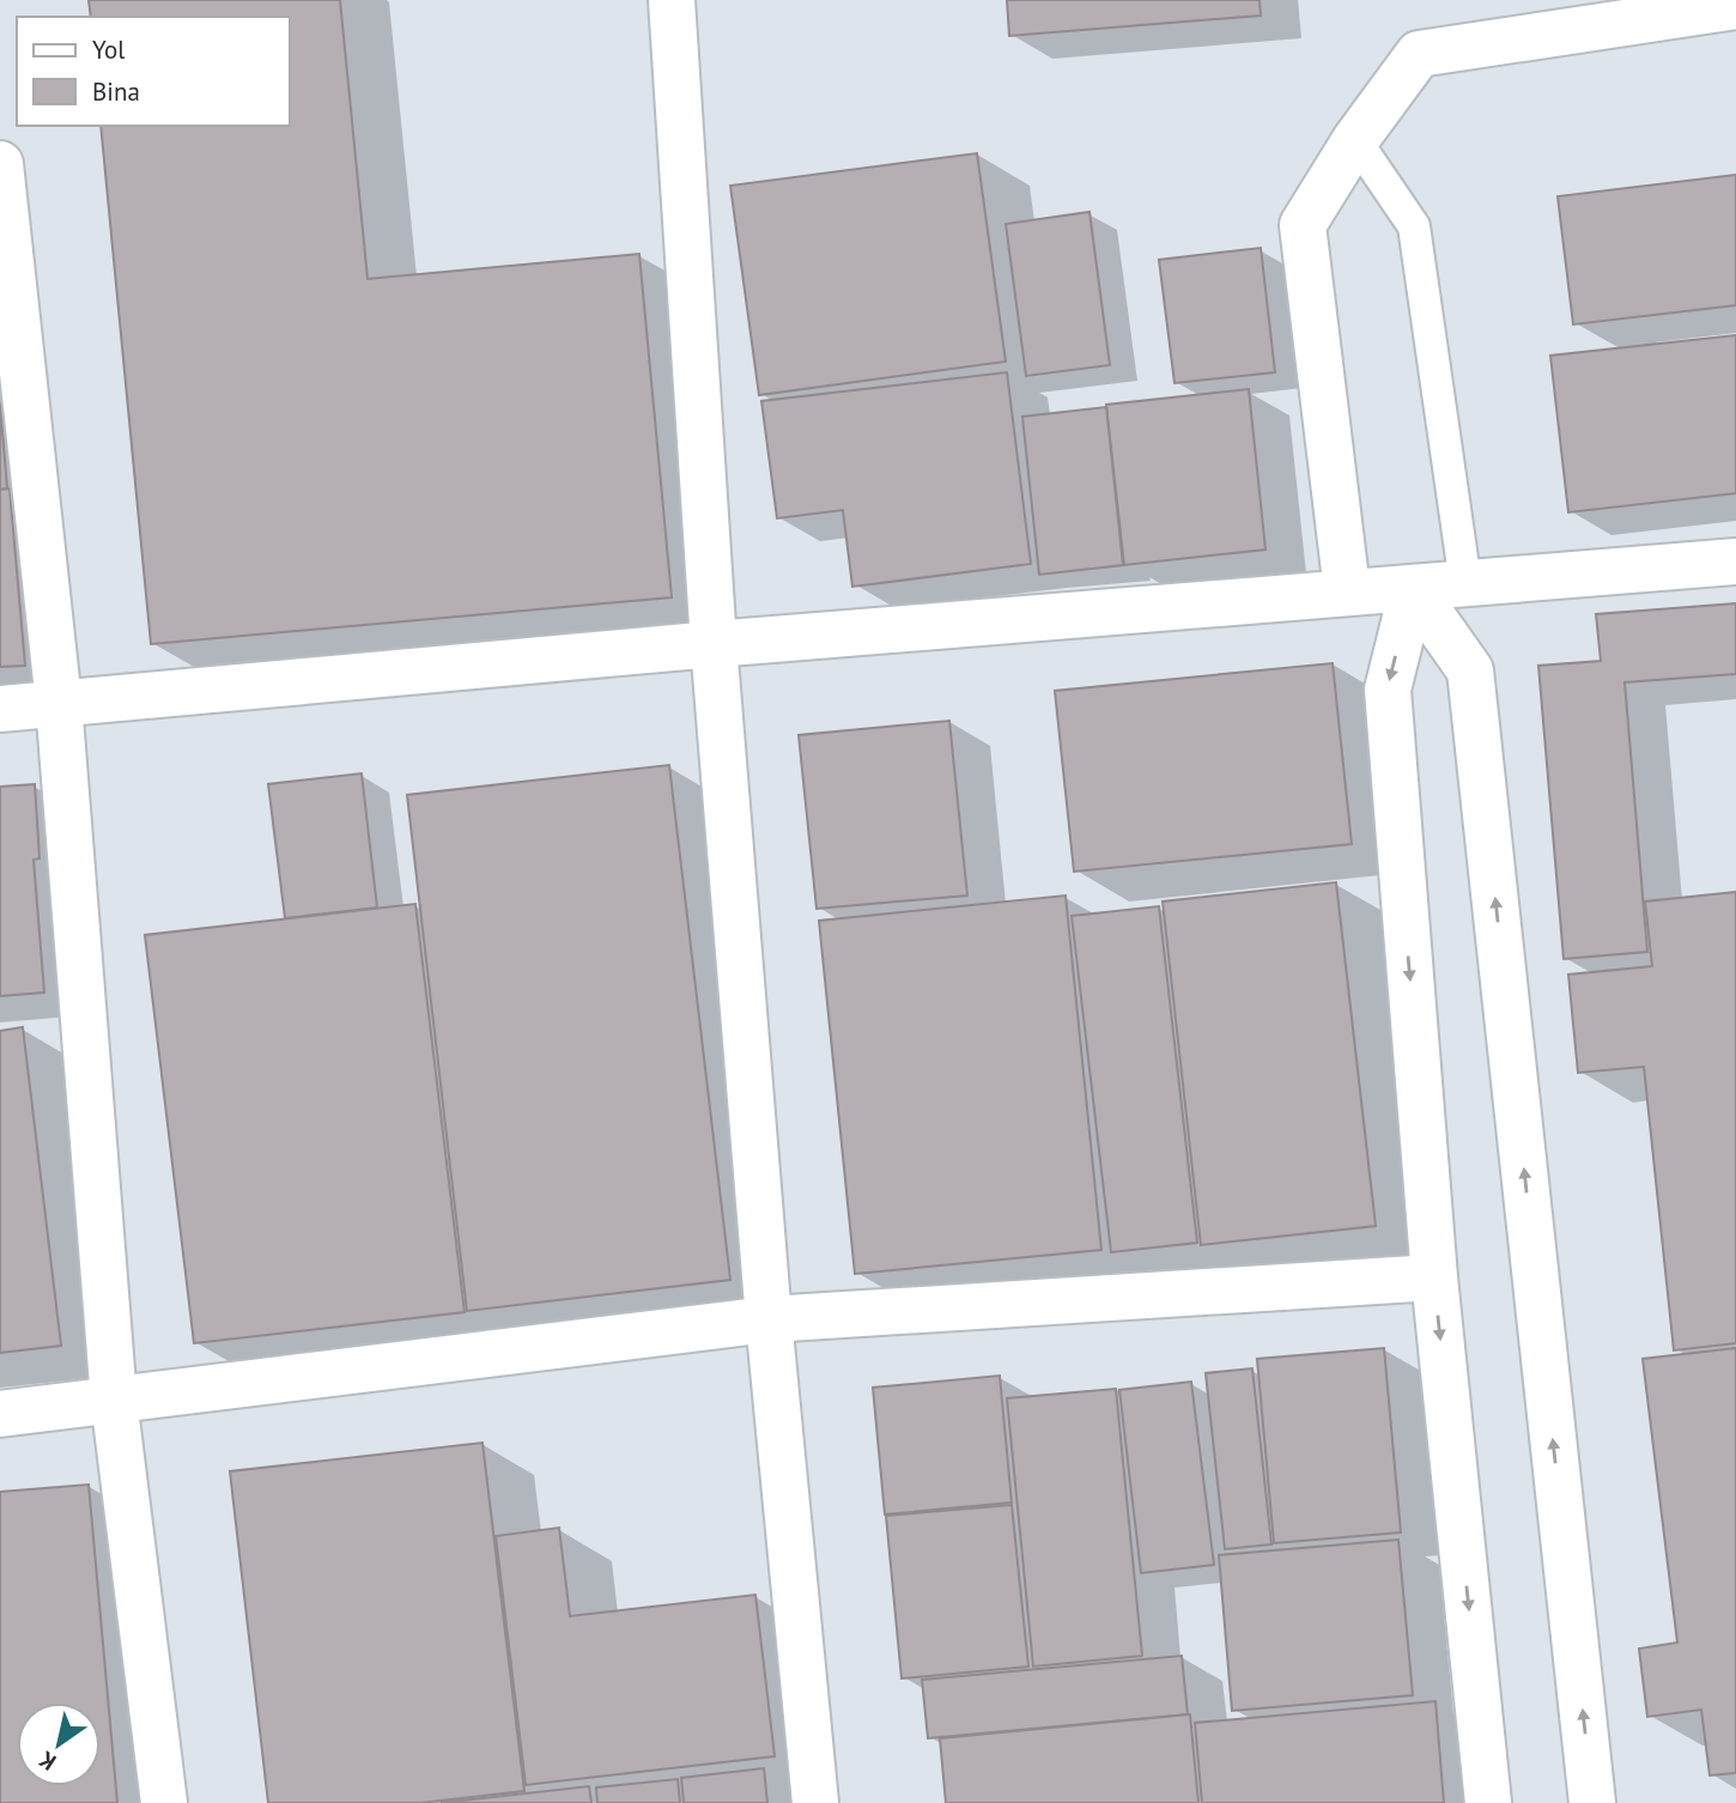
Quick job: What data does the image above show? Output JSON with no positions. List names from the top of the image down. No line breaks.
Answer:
{"legend":["Yol","Bina"],"north":"bottom left"}
